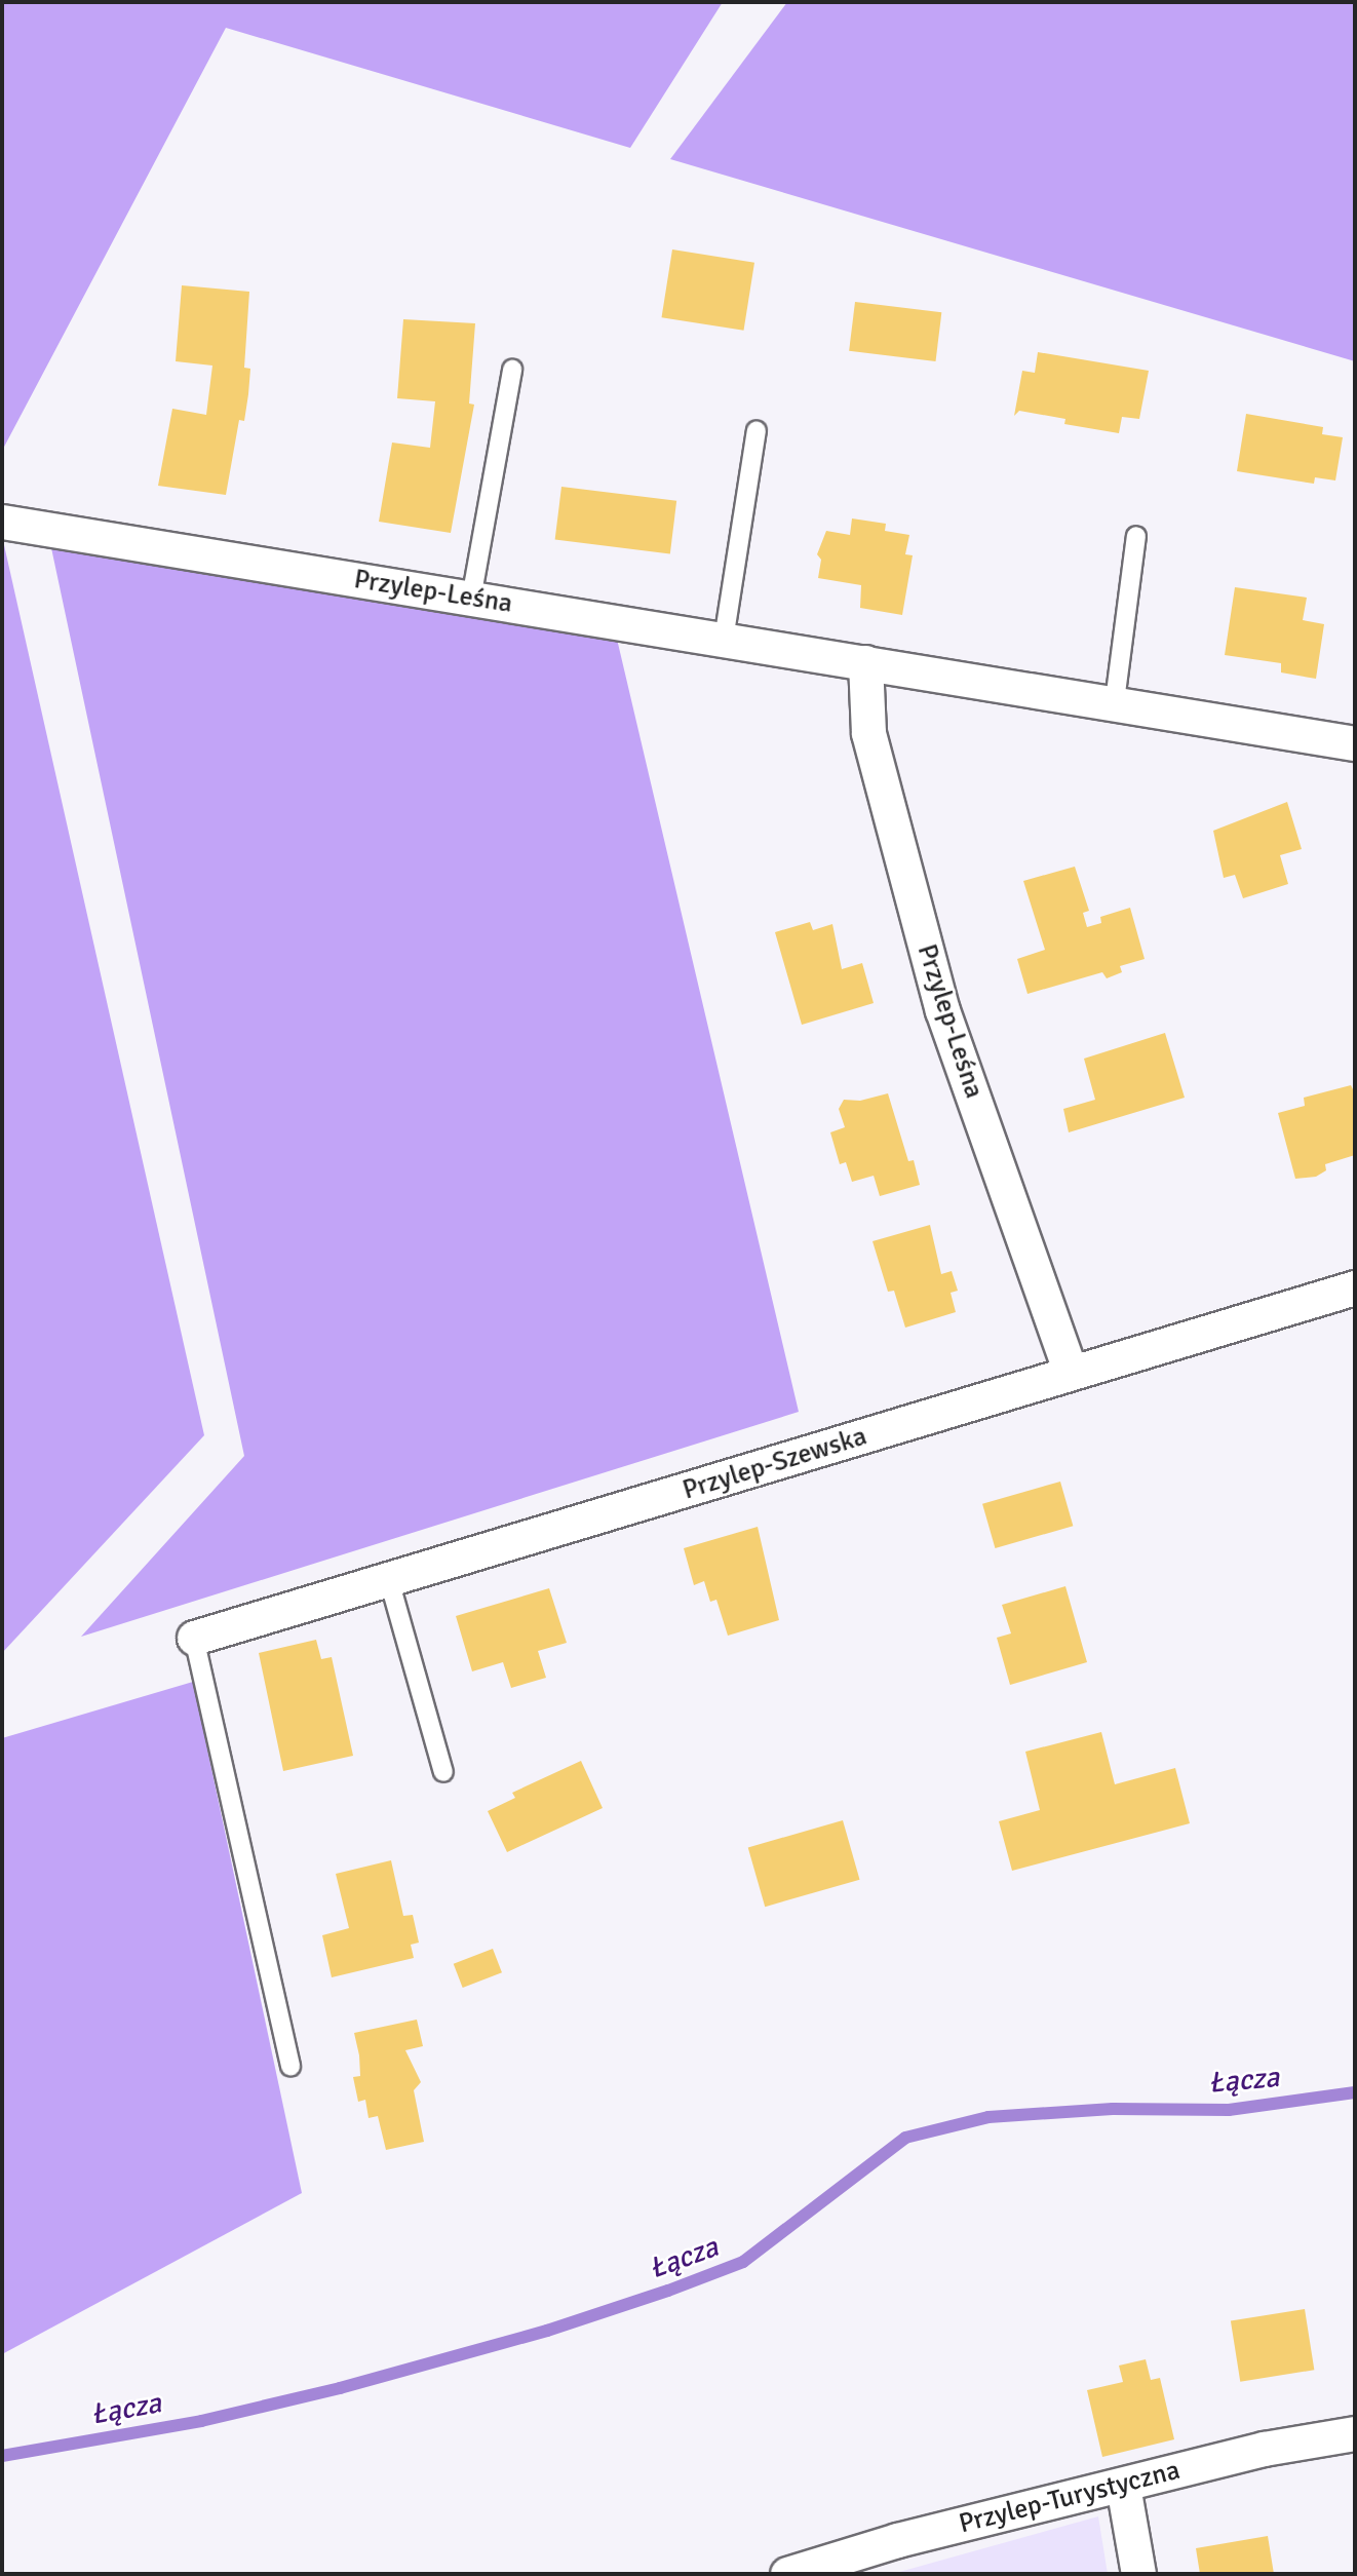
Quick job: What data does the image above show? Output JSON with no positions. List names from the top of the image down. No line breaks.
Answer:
{"streets":{"street":["Przylep-Leśna","Przylep-Szewska","Przylep-Turystyczna"]},"crossings":[["Przylep-Leśna","Przylep-Szewska"]],"water":["Łącza"]}
